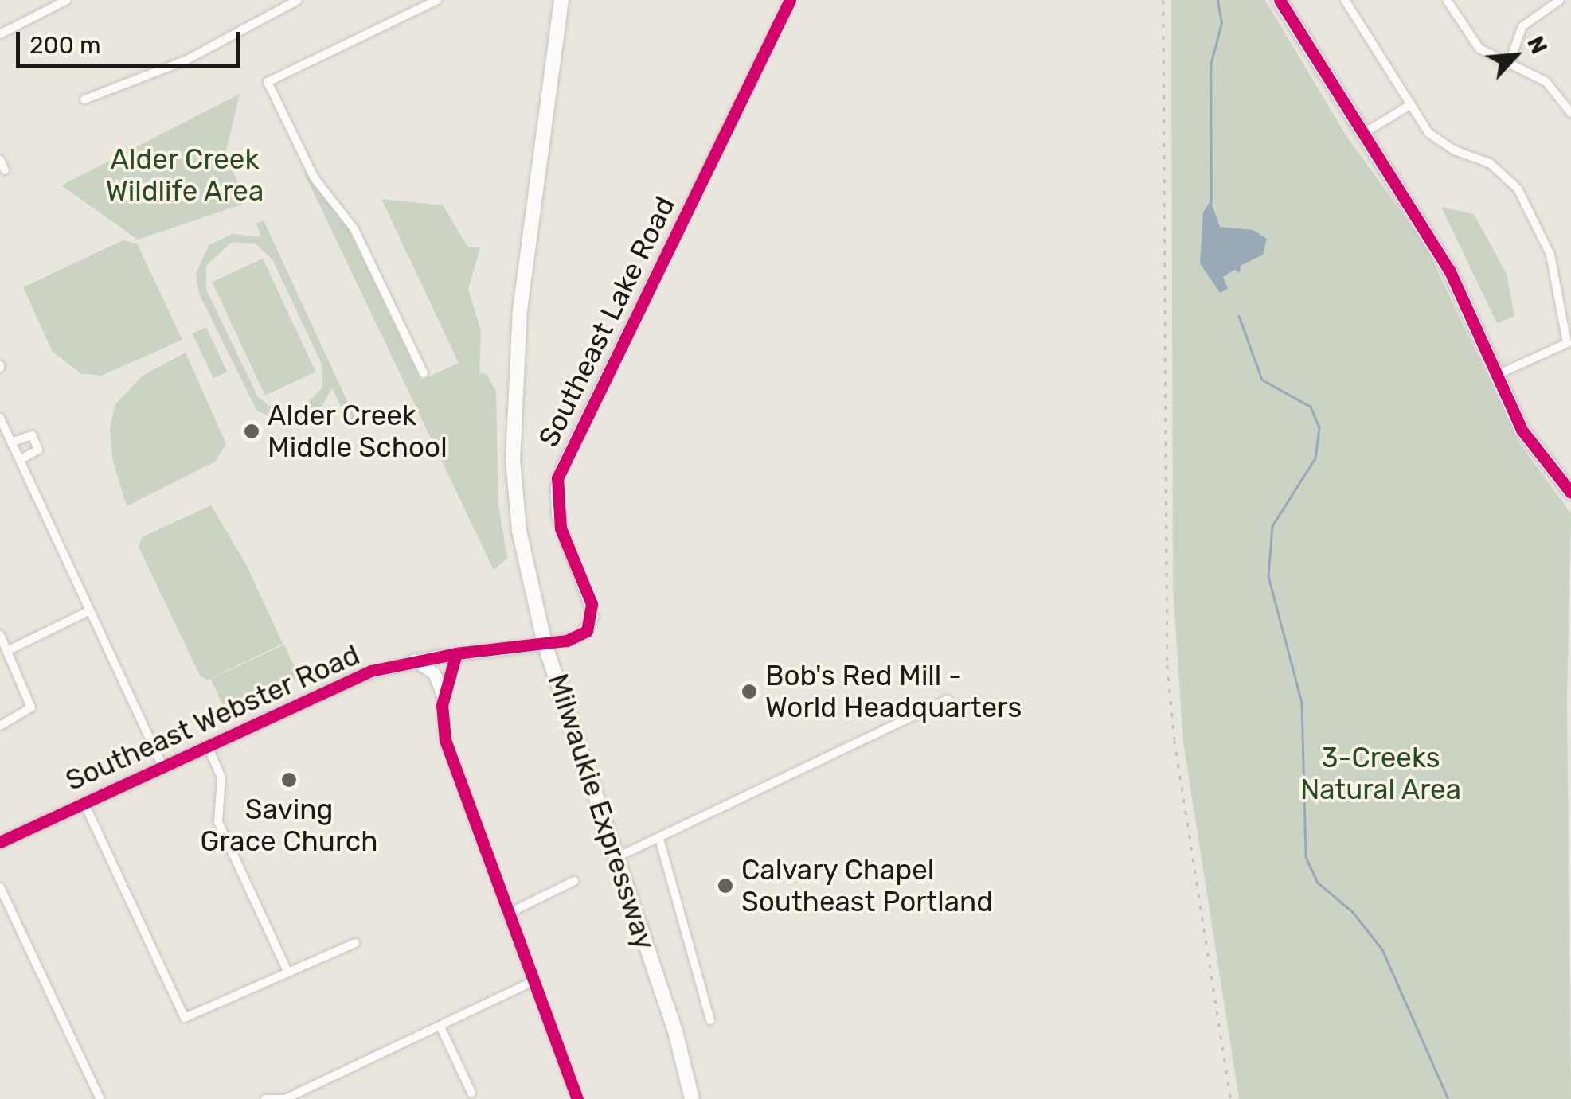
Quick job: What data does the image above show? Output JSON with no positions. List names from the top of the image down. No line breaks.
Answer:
{"streets":{"main road":["Southeast Webster Road","Milwaukie Expressway"],"street":["Southeast Lake Road"]},"crossings":[["Southeast Lake Road","Southeast Webster Road"],["Southeast Lake Road","Milwaukie Expressway"],["Southeast Webster Road","Milwaukie Expressway"]],"parks":["Alder Creek Wildlife Area","3-Creeks Natural Area"],"places":["Alder Creek Middle School","Bob's Red Mill - World Headquarters","Saving Grace Church","Calvary Chapel Southeast Portland"],"scale_bar":"200 m","north":"top right"}
